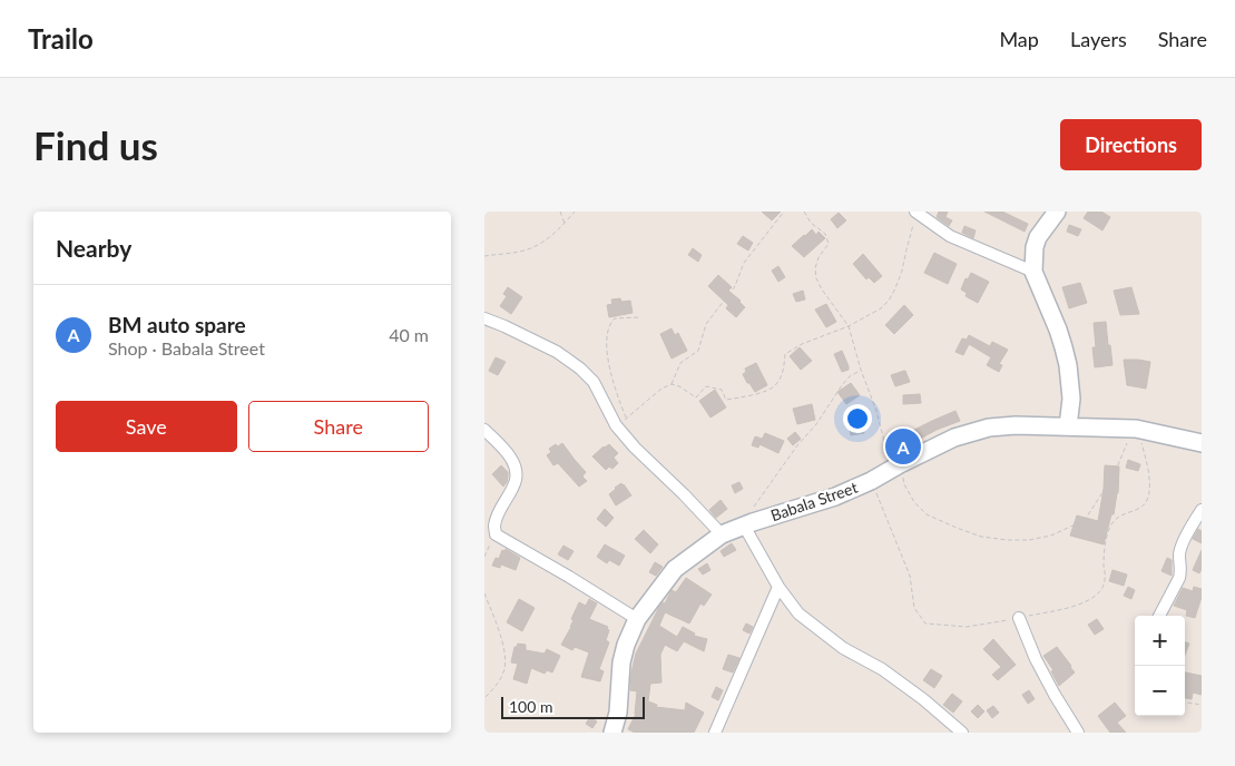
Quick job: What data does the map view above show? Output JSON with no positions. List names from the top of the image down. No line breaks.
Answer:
{"streets":{"street":["Babala Street"]},"scale_bar":"100 m","page":{"header":"Trailo","nav":["Map","Layers","Share"],"buttons":["Directions",["Save","Share"]],"title":"Find us","heading":"Nearby","list":[{"mark":"A","name":"BM auto spare","note":"Shop · Babala Street","value":"40 m"}],"pins":"A","map_buttons":["+","−"],"scale":"100 m"}}
